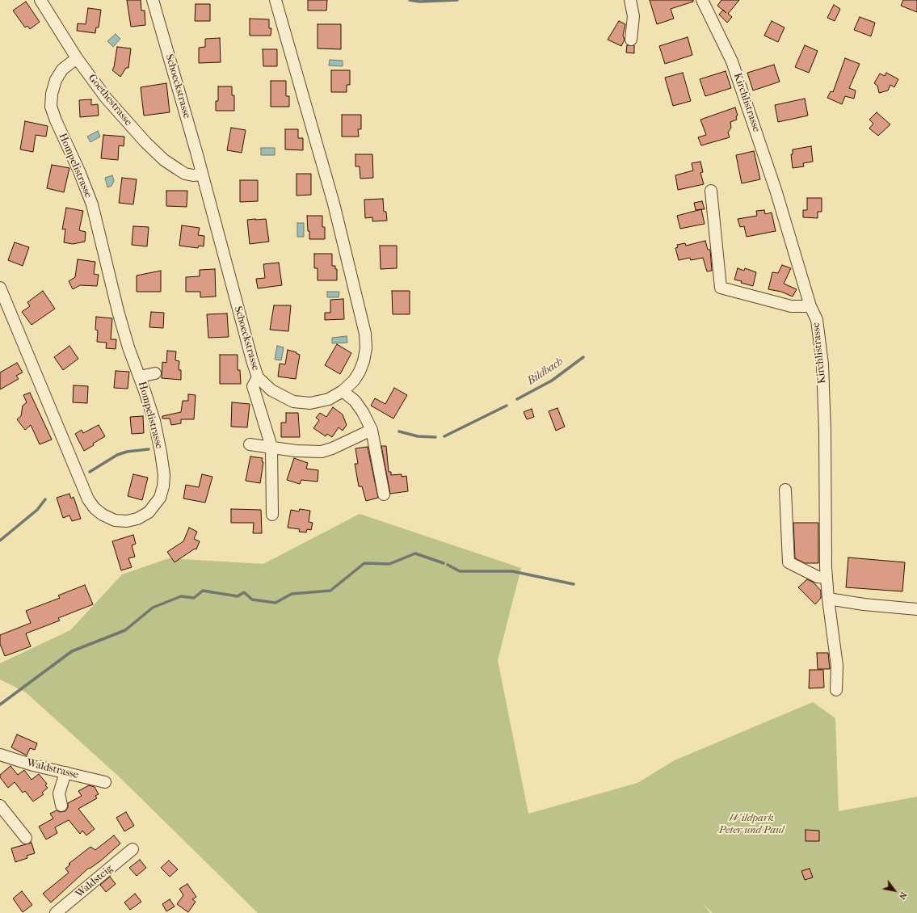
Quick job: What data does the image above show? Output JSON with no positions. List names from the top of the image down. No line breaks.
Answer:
{"streets":{"street":["Schoeckstrasse","Goethestrasse","Kirchlistrasse","Hompelistrasse","Waldstrasse","Waldsteig"]},"crossings":[["Schoeckstrasse","Goethestrasse"],["Goethestrasse","Hompelistrasse"]],"water":["Bildbach"],"parks":["Wildpark Peter und Paul"],"north":"bottom right"}
